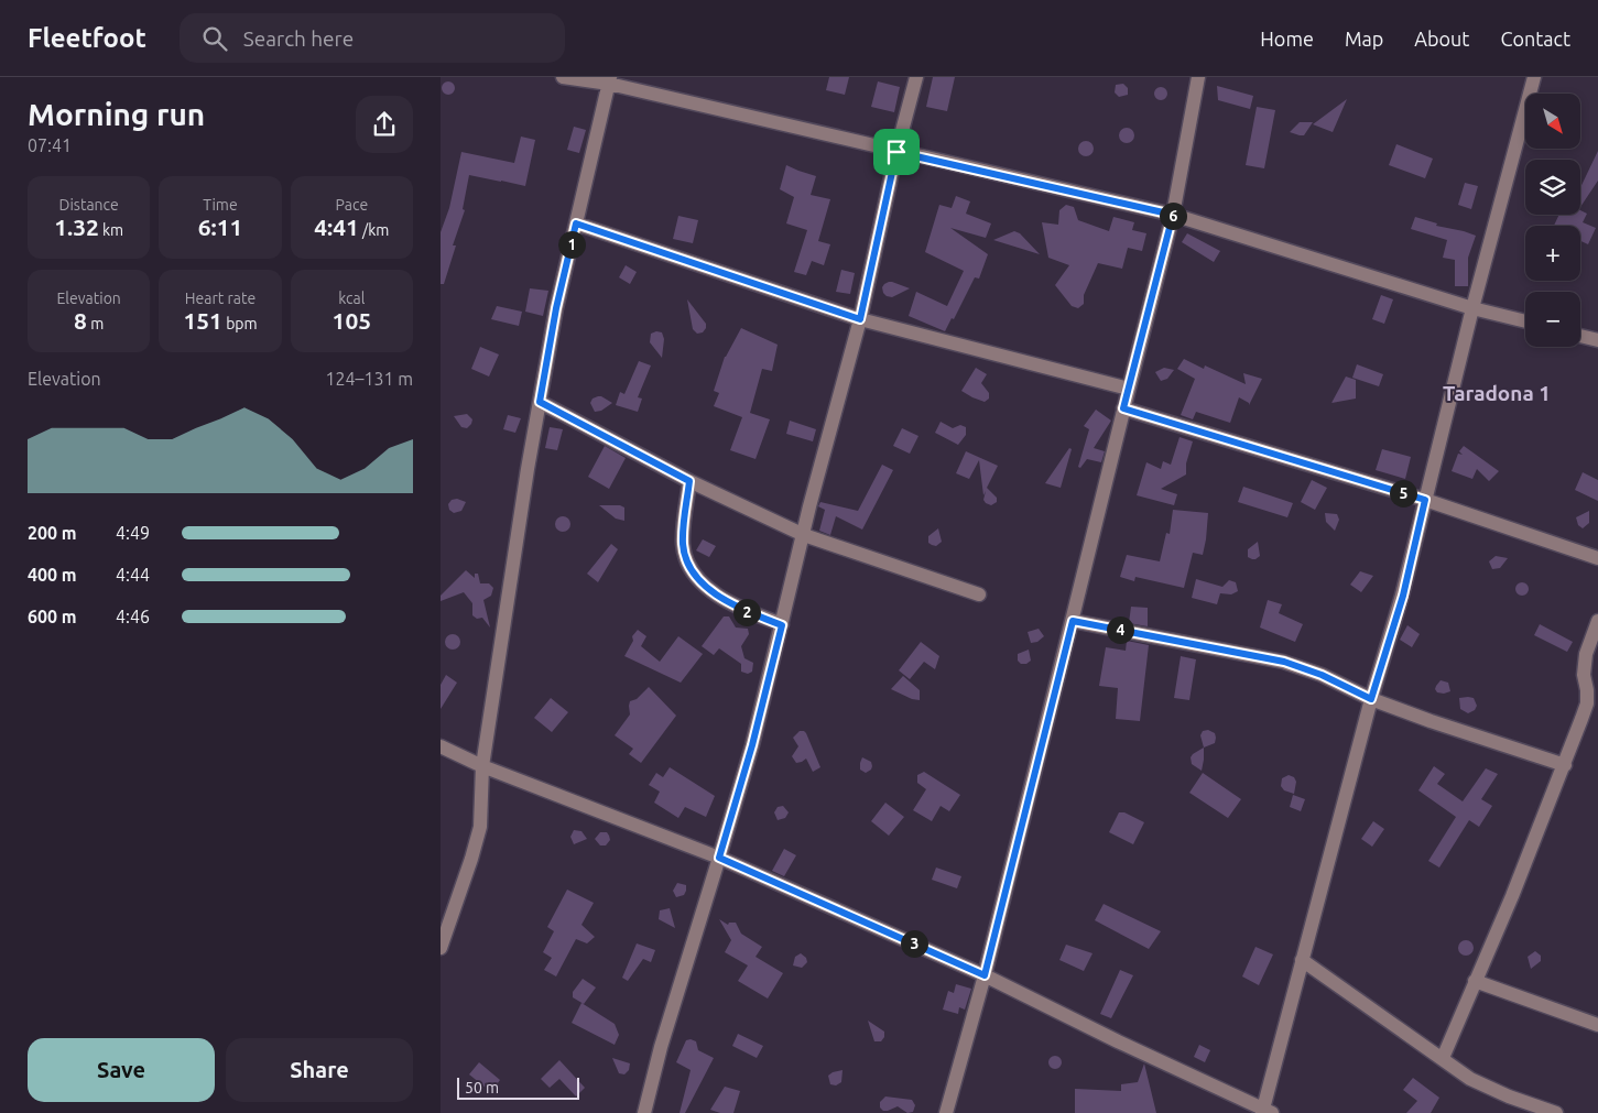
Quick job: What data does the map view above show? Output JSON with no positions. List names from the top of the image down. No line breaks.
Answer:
{"districts":["Taradona 1"],"scale_bar":"50 m","north":"bottom right","page":{"header":"Fleetfoot","search":"Search here","nav":["Home","Map","About","Contact"],"heading":["Morning run","07:41"],"map_buttons":["+","−"],"stats":[["Distance","1.32 km"],["Time","6:11"],["Pace","4:41 /km"],["Elevation","8 m"],["Heart rate","151 bpm"],["kcal","105"]],"pins":["6","1","5","2","4","3"],"chart":["Elevation","124–131 m"],"list":[{"name":"200 m","note":"4:49"},{"name":"400 m","note":"4:44"},{"name":"600 m","note":"4:46"}],"buttons":["Save","Share"],"scale":"50 m"}}
